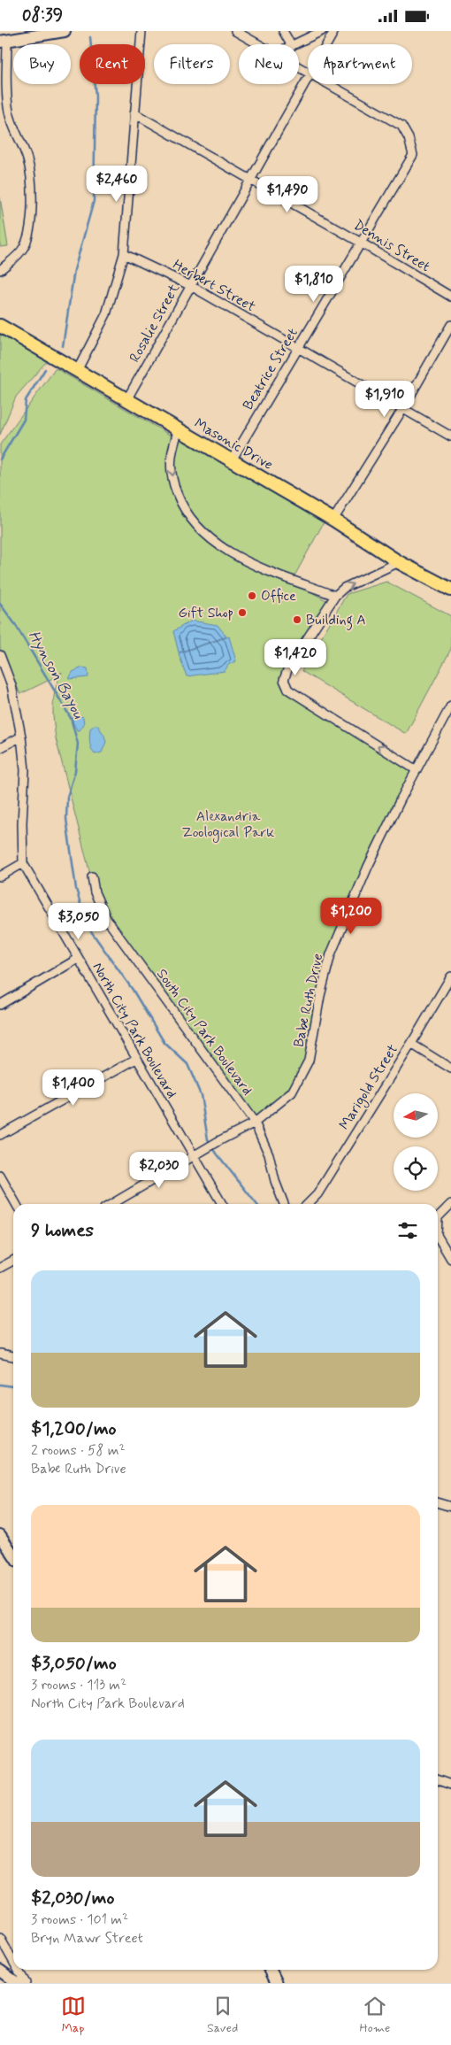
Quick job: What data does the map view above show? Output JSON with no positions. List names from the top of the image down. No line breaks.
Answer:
{"streets":{"main road":["Masonic Drive"],"street":["Dennis Street","Herbert Street","Rosalie Street","Beatrice Street","Babe Ruth Drive","North City Park Boulevard","South City Park Boulevard","Marigold Street"]},"crossings":[["Dennis Street","Rosalie Street"],["Dennis Street","Beatrice Street"],["Herbert Street","Rosalie Street"],["Herbert Street","Beatrice Street"],["Rosalie Street","Masonic Drive"],["Beatrice Street","Masonic Drive"],["Babe Ruth Drive","North City Park Boulevard"],["Babe Ruth Drive","South City Park Boulevard"]],"water":["Hynson Bayou"],"parks":["Alexandria Zoological Park"],"places":["Office","Gift Shop","Building A"],"north":"left","page":{"status":"08:39","chip":["Buy","Rent","Filters","New","Apartment"],"price":["$2,460","$1,490","$1,810","$1,910","$1,420","$1,200","$3,050","$1,400","$2,030"],"heading":"9 homes","list":[{"name":"$1,200/mo","note":"2 rooms · 58 m² · Babe Ruth Drive"},{"name":"$3,050/mo","note":"3 rooms · 113 m² · North City Park Boulevard"},{"name":"$2,030/mo","note":"3 rooms · 101 m² · Bryn Mawr Street"}],"tabs":["Map","Saved","Home"]}}
